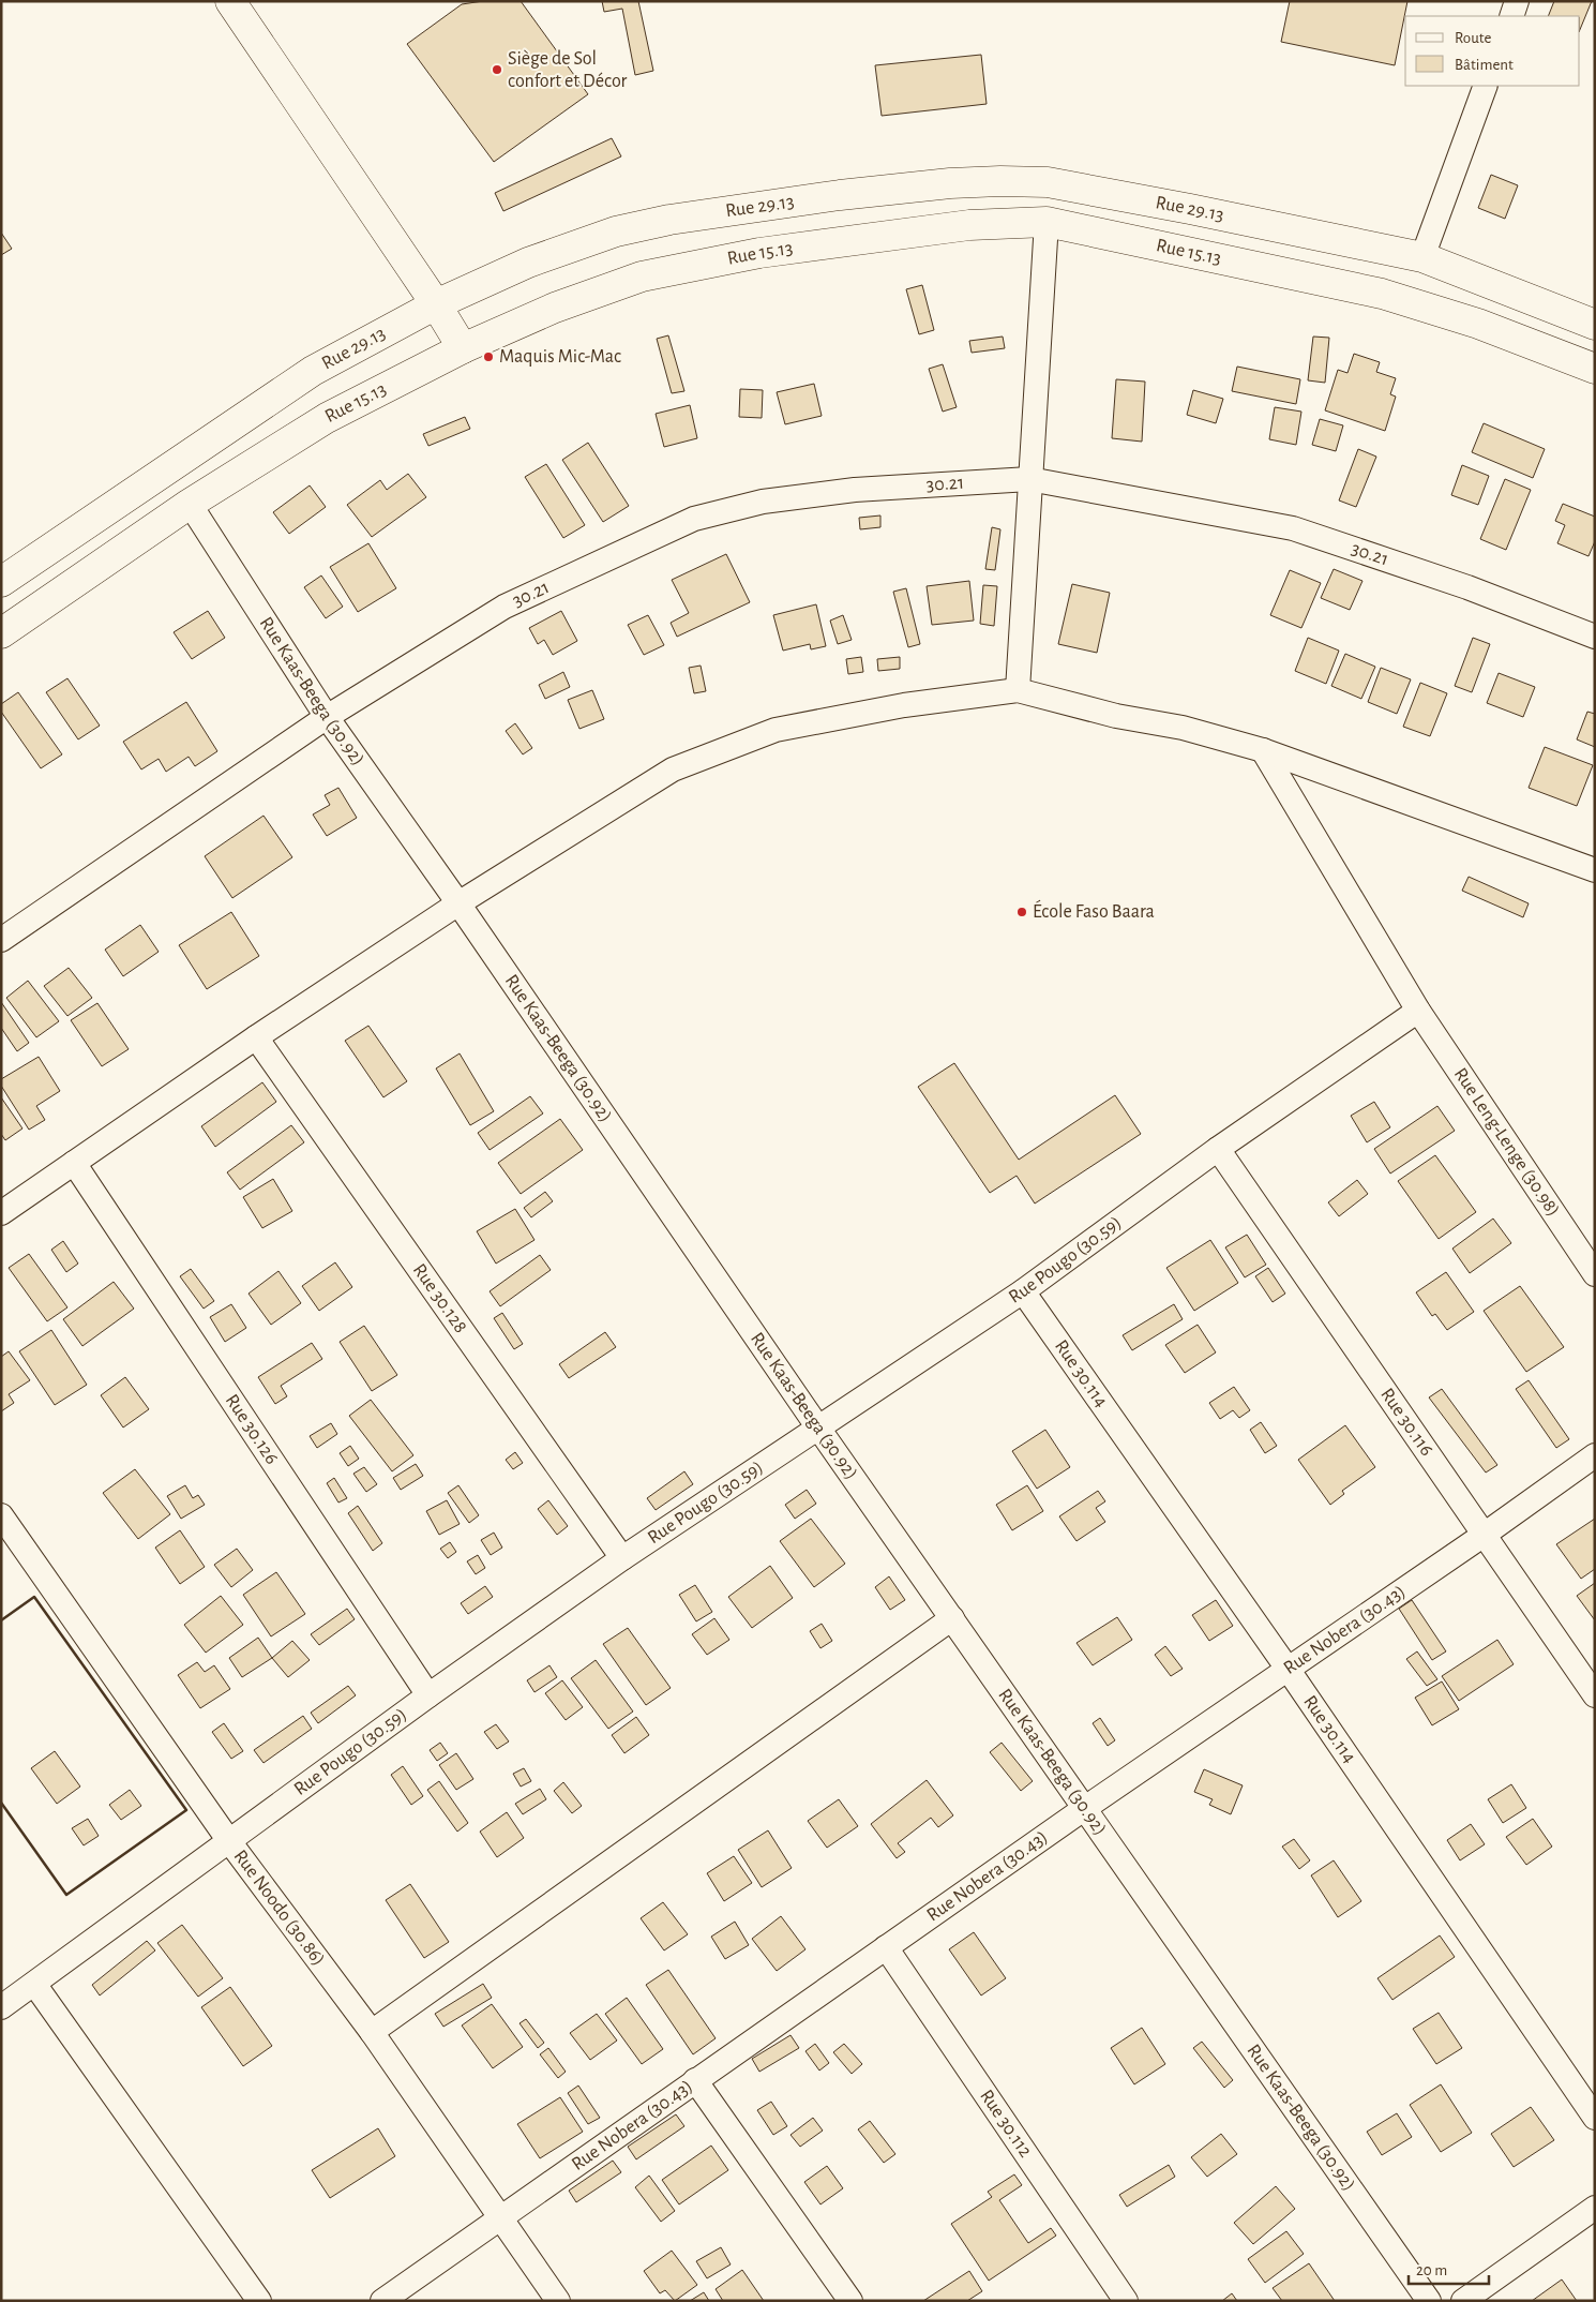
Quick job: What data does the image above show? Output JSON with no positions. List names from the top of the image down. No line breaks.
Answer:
{"streets":{"main road":["Rue 29.13","Rue 15.13"],"street":["30.21","Rue Kaas-Beega (30.92)","Rue Leng-Lenge (30.98)","Rue Pougo (30.59)","Rue 30.128","Rue 30.114","Rue 30.116","Rue 30.126","Rue Nobera (30.43)","Rue Noodo (30.86)","Rue 30.112"]},"crossings":[["Rue 15.13","Rue Kaas-Beega (30.92)"],["30.21","Rue Kaas-Beega (30.92)"],["Rue Kaas-Beega (30.92)","Rue Pougo (30.59)"],["Rue Kaas-Beega (30.92)","Rue Nobera (30.43)"],["Rue Leng-Lenge (30.98)","Rue Pougo (30.59)"],["Rue Pougo (30.59)","Rue 30.128"],["Rue Pougo (30.59)","Rue 30.114"],["Rue Pougo (30.59)","Rue 30.116"],["Rue Pougo (30.59)","Rue 30.126"],["Rue Pougo (30.59)","Rue Noodo (30.86)"],["Rue 30.114","Rue Nobera (30.43)"],["Rue 30.116","Rue Nobera (30.43)"],["Rue Nobera (30.43)","Rue Noodo (30.86)"],["Rue Nobera (30.43)","Rue 30.112"]],"places":["Siège de Sol confort et Décor","Maquis Mic-Mac","École Faso Baara"],"legend":["Route","Bâtiment"],"scale_bar":"20 m"}
